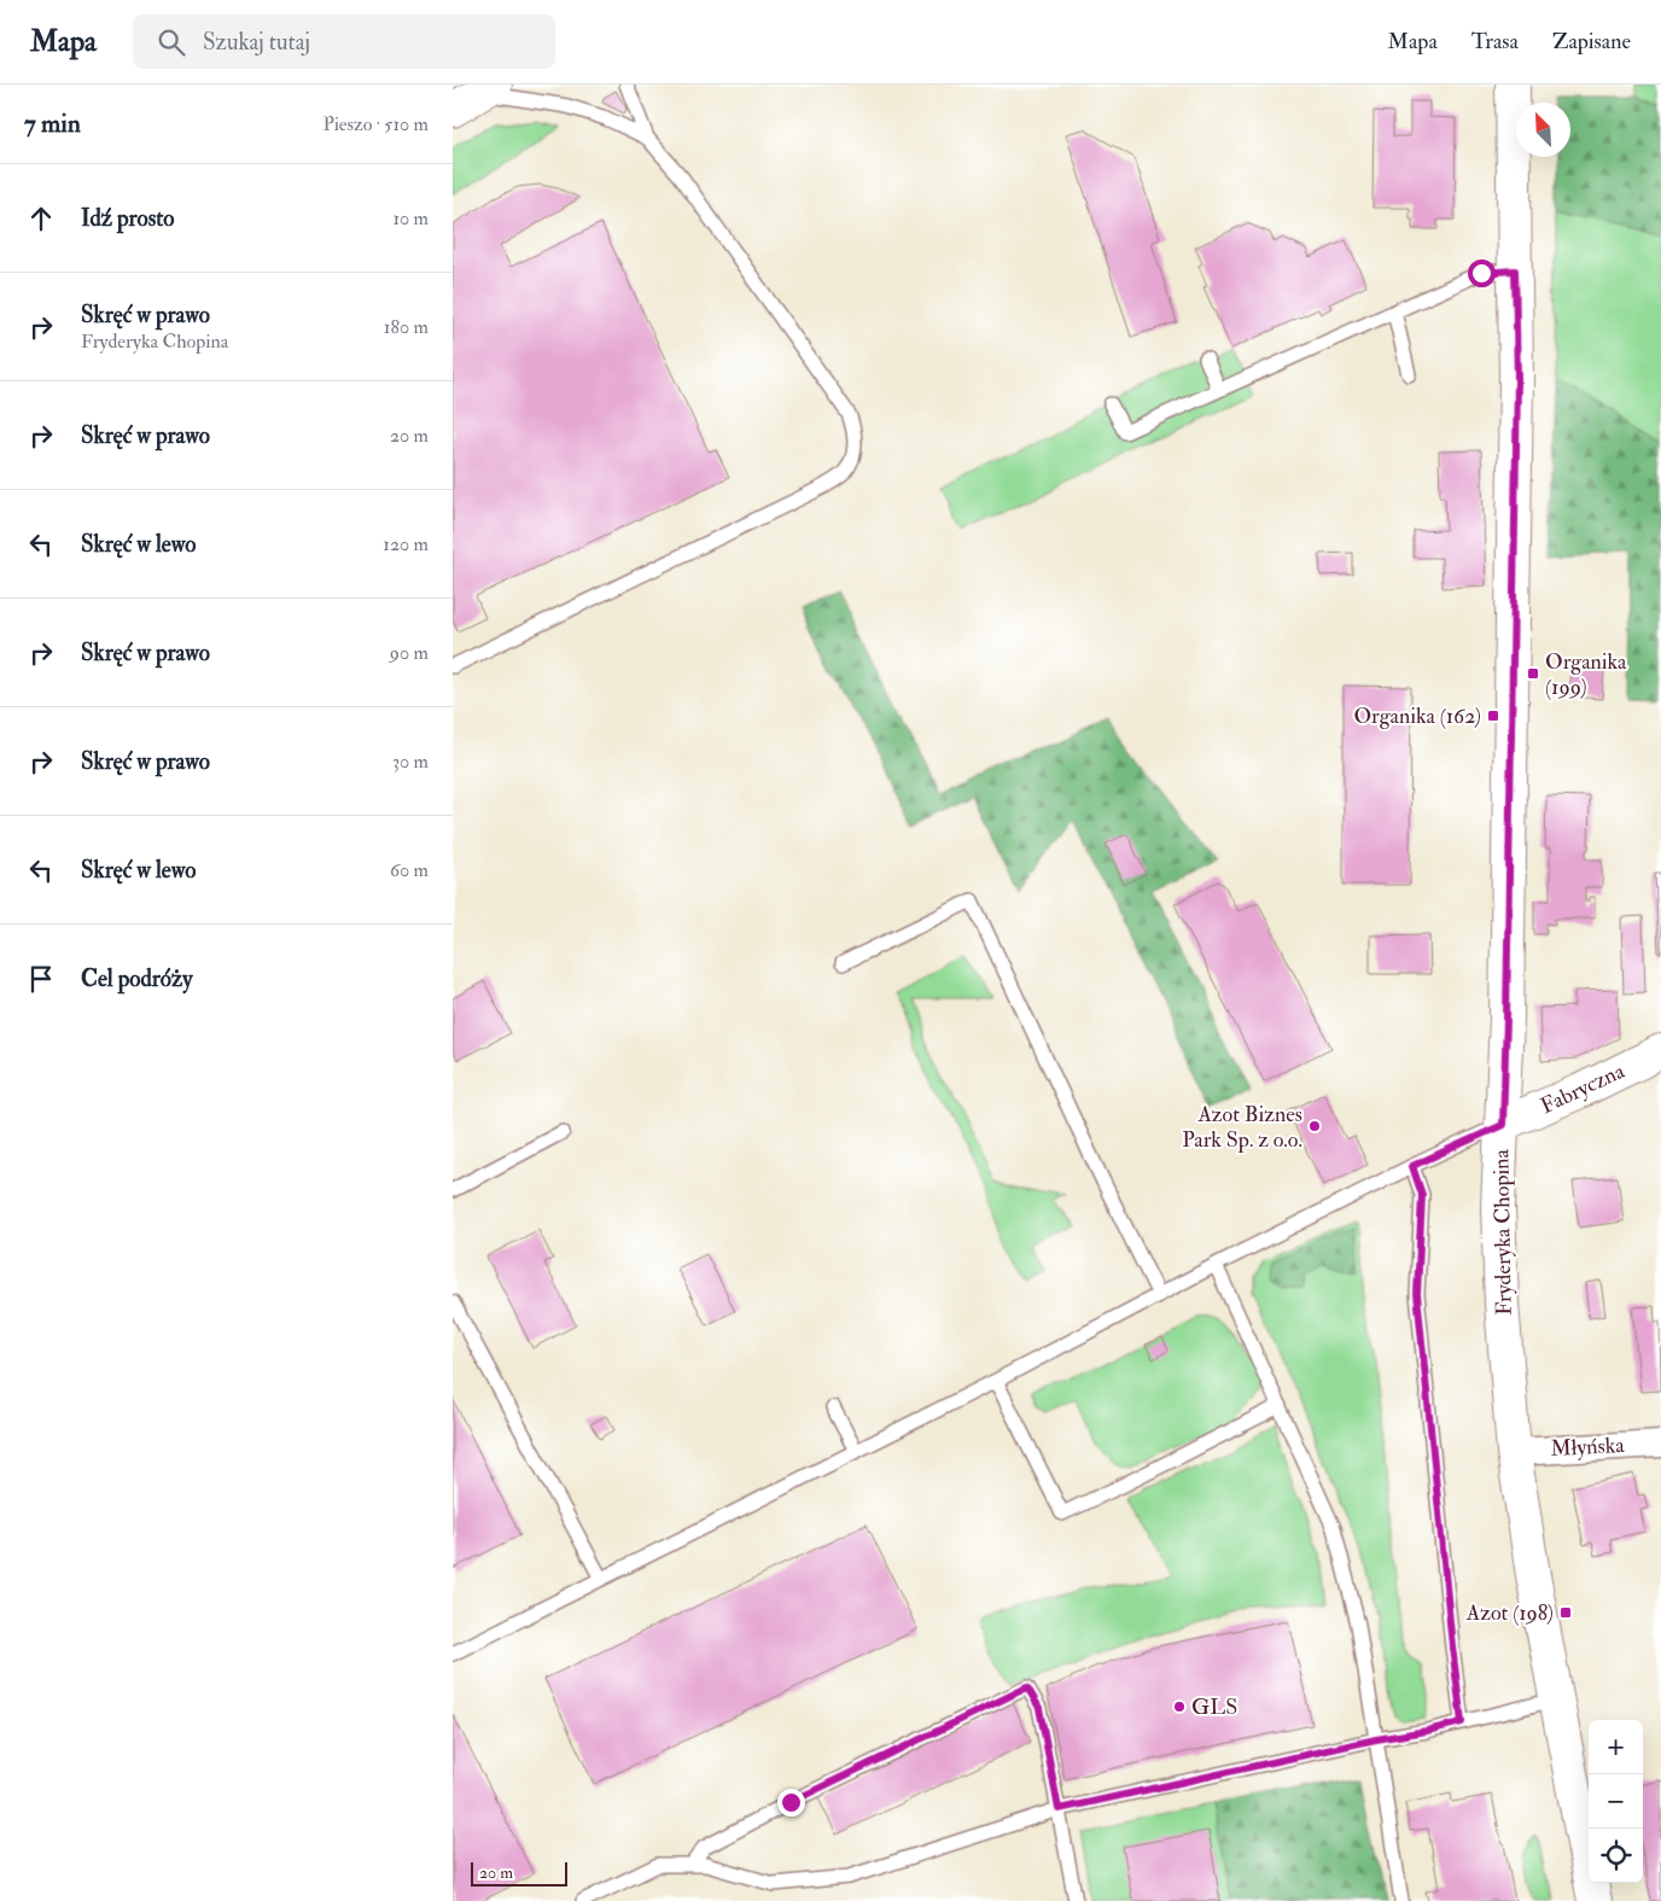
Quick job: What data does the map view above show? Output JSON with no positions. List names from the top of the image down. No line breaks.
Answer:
{"streets":{"main road":["Fabryczna","Fryderyka Chopina"],"street":["Młyńska"]},"crossings":[["Fabryczna","Fryderyka Chopina"],["Fryderyka Chopina","Młyńska"]],"places":{"transit":["Organika (199)","Organika (162)","Azot (198)"],"other":["Azot Biznes Park Sp. z o.o.","GLS"]},"scale_bar":"20 m","north":"top left","page":{"header":"Mapa","search":"Szukaj tutaj","nav":["Mapa","Trasa","Zapisane"],"heading":["7 min","Pieszo · 510 m"],"list":[["Idź prosto","10 m"],["Skręć w prawo","Fryderyka Chopina","180 m"],["Skręć w prawo","20 m"],["Skręć w lewo","120 m"],["Skręć w prawo","90 m"],["Skręć w prawo","30 m"],["Skręć w lewo","60 m"],"Cel podróży"],"map_buttons":["+","−"],"scale":"20 m"}}
